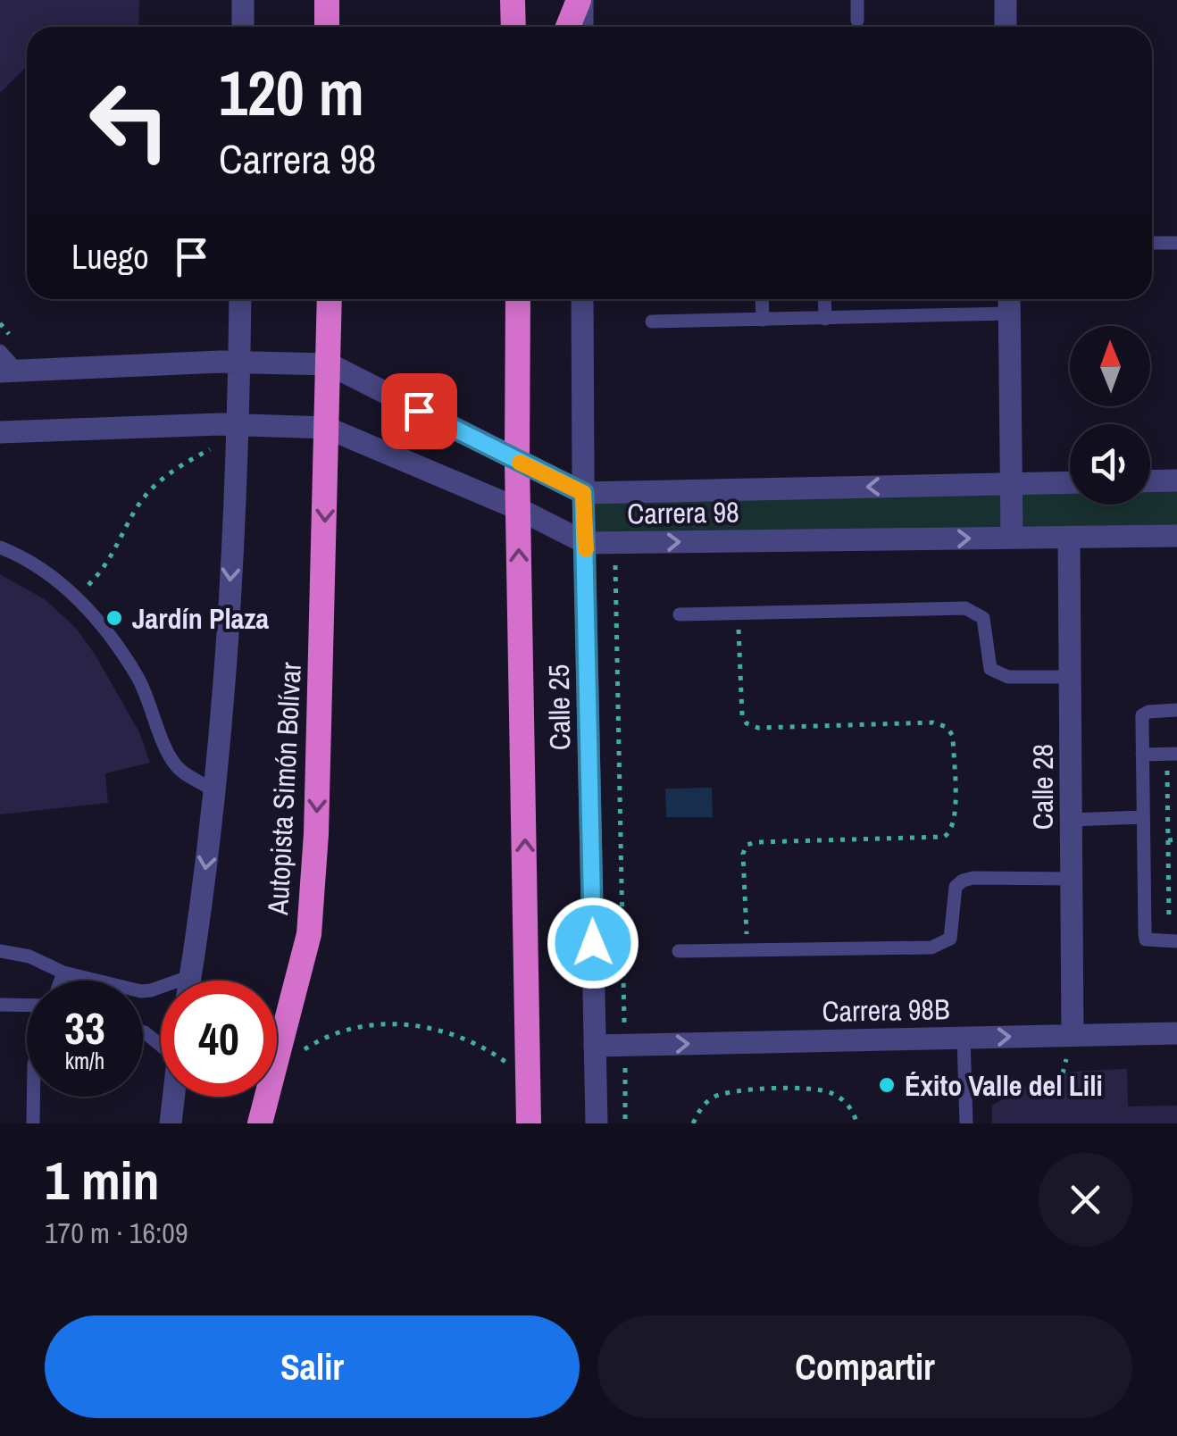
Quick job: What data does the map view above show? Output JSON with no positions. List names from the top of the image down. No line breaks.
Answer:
{"streets":{"highway":["Autopista Simón Bolívar"],"street":["Carrera 98","Calle 25","Calle 28","Carrera 98B"]},"crossings":[["Carrera 98","Calle 25"],["Carrera 98","Calle 28"],["Carrera 98","Autopista Simón Bolívar"],["Calle 25","Carrera 98B"],["Calle 28","Carrera 98B"]],"one_way":["Carrera 98B"],"places":["Jardín Plaza","Éxito Valle del Lili"],"north":"top","page":{"turn":["120 m","Carrera 98"],"then":"Luego","speed":"33 km/h","limit":"40","heading":["1 min","170 m · 16:09"],"buttons":["Salir","Compartir"]}}
